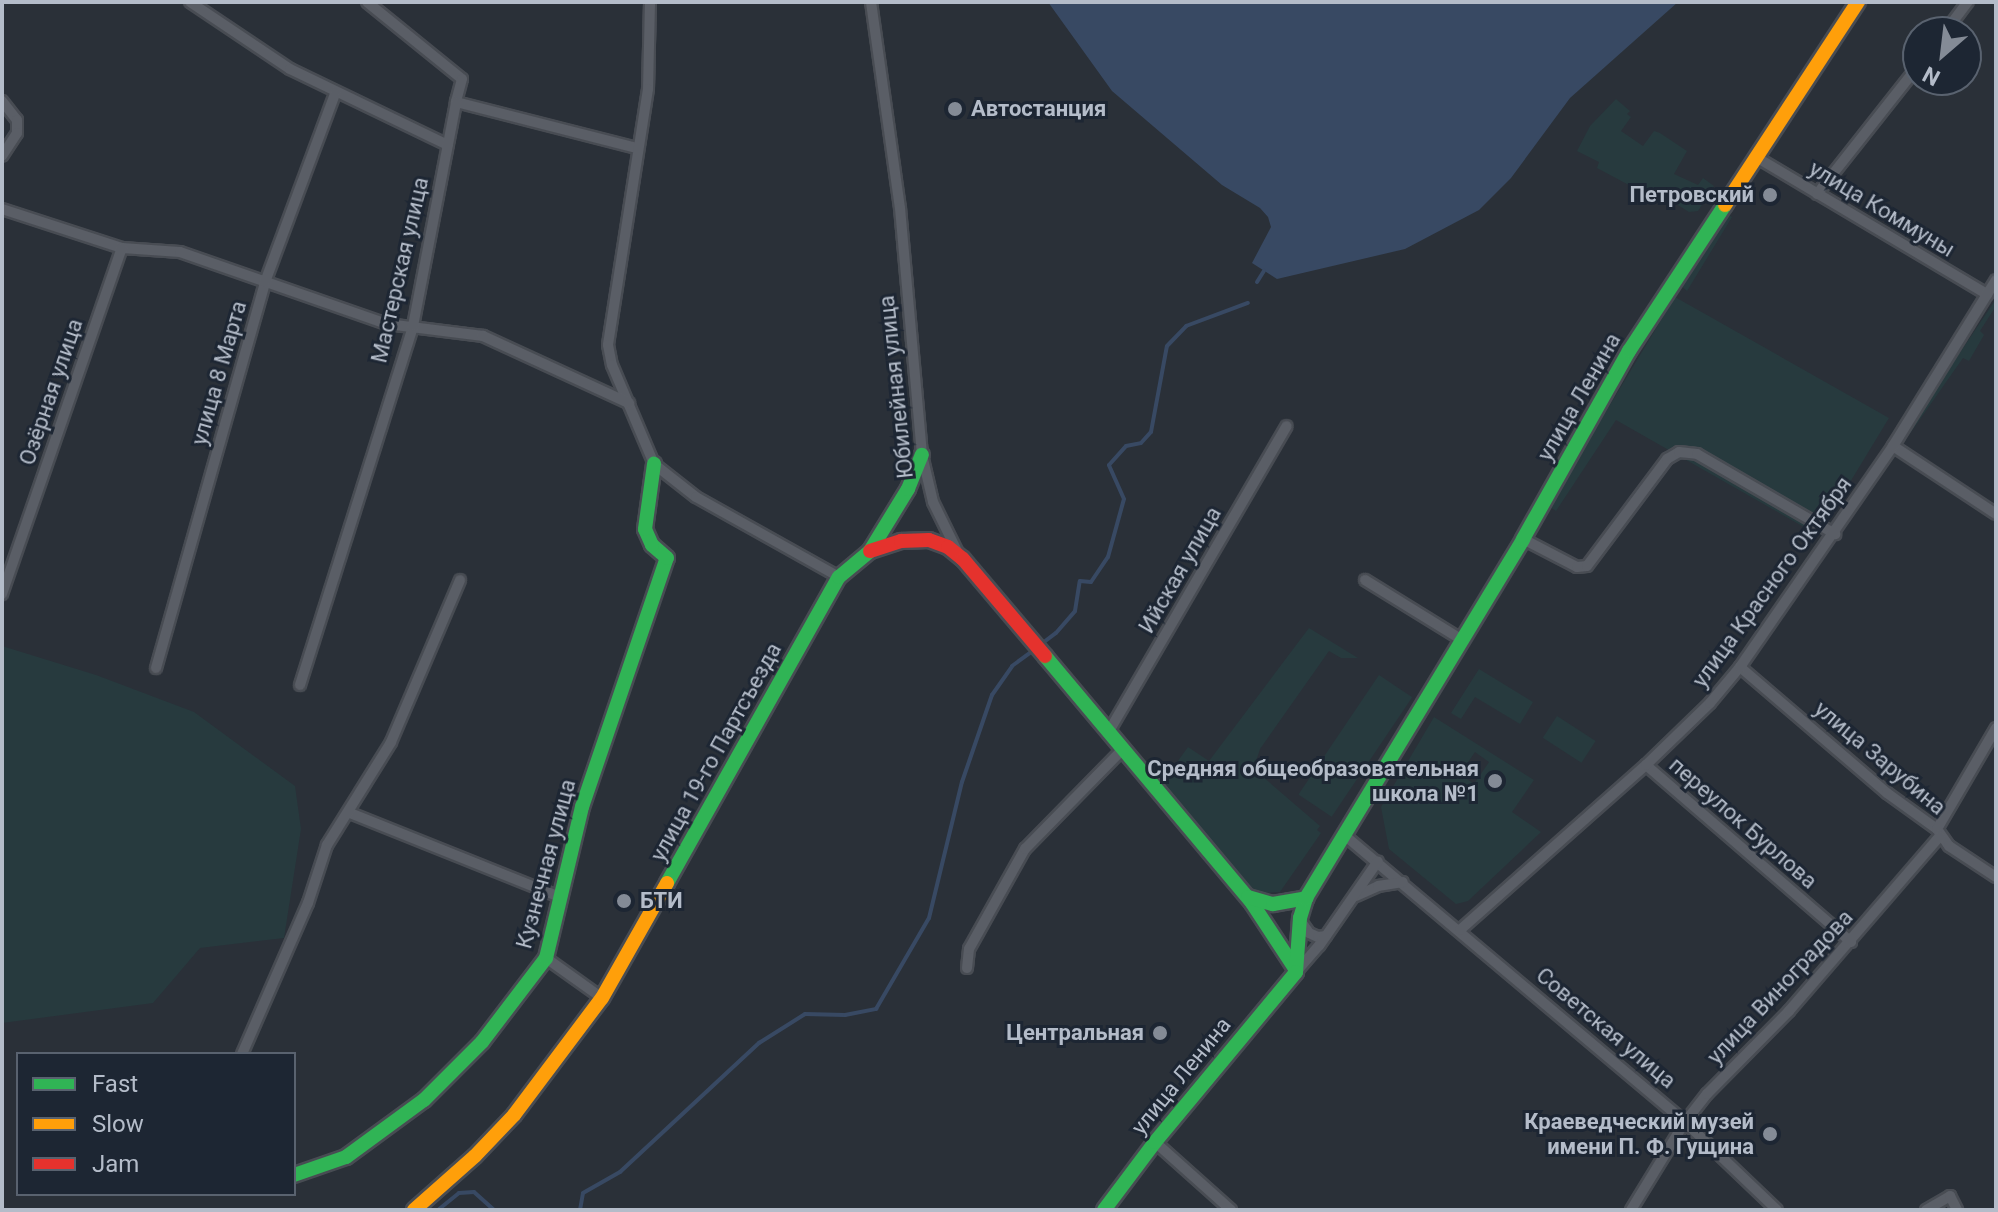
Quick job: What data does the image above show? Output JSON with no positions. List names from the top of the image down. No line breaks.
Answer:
{"streets":{"street":["улица Коммуны","Мастерская улица","улица 8 Марта","Юбилейная улица","Озёрная улица","улица Ленина","Ийская улица","улица Красного Октября","улица 19-го Партсъезда","улица Зарубина","переулок Бурлова","Кузнечная улица","улица Виноградова","Советская улица"]},"crossings":[["улица Коммуны","улица Ленина"],["улица Коммуны","улица Красного Октября"],["Юбилейная улица","улица Ленина"],["Юбилейная улица","Ийская улица"],["Юбилейная улица","улица 19-го Партсъезда"],["улица Ленина","Советская улица"],["улица Красного Октября","улица Зарубина"],["улица Красного Октября","переулок Бурлова"],["улица Красного Октября","Советская улица"],["улица Зарубина","улица Виноградова"],["переулок Бурлова","улица Виноградова"],["улица Виноградова","Советская улица"]],"places":["Автостанция","Петровский","Средняя общеобразовательная школа №1","БТИ","Центральная","Краеведческий музей имени П. Ф. Гущина"],"legend":["Fast","Slow","Jam"],"north":"bottom left"}
